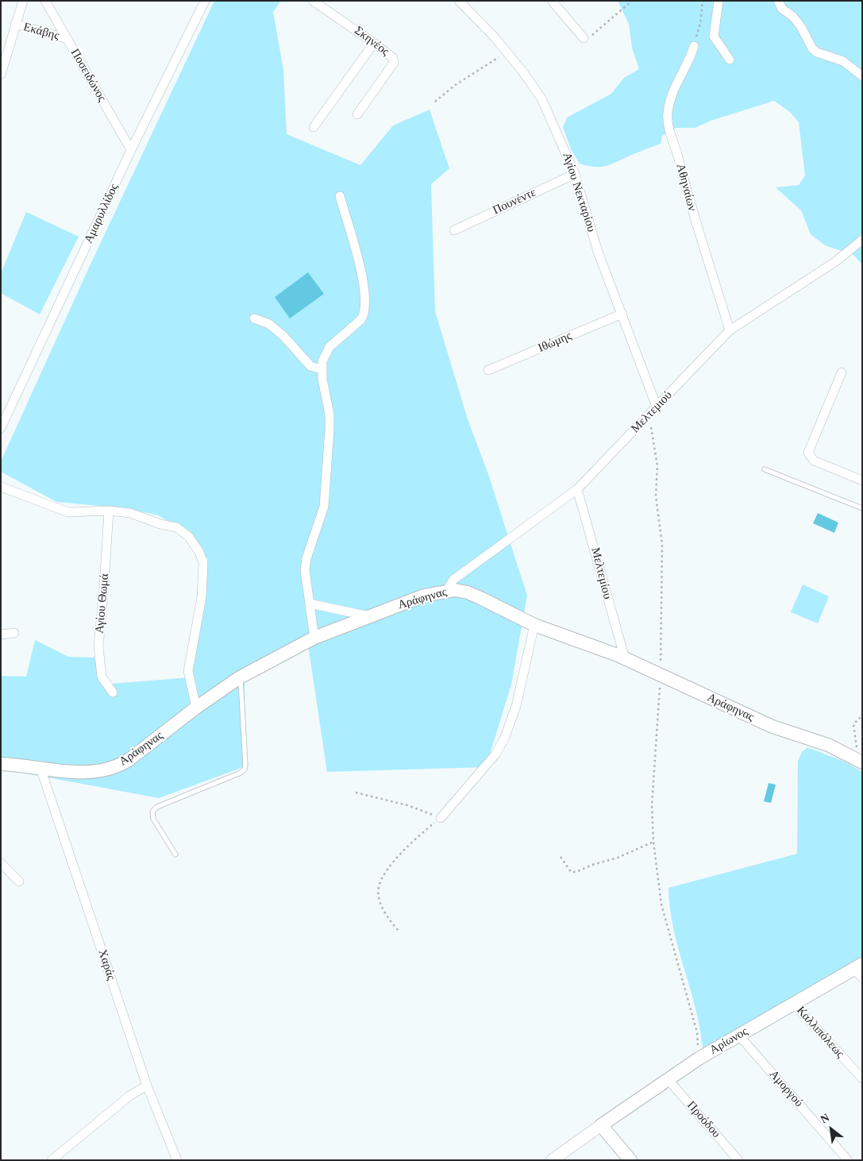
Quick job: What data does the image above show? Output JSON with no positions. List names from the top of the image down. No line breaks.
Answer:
{"streets":{"main road":["Αράφηνας","Αρίωνος"],"street":["Εκάβης","Σκηνέος","Ποσειδώνος","Αθηναίων","Αγίου Νεκταρίου","Πουνέντε","Αμαρυλλίδος","Ιθώμης","Μελτεμιού","Μελτεμίου","Αγίου Θωμά","Χαράς","Καλλιπόλεως","Αμοργού","Προόδου"]},"crossings":[["Εκάβης","Ποσειδώνος"],["Ποσειδώνος","Αμαρυλλίδος"],["Αθηναίων","Μελτεμιού"],["Αγίου Νεκταρίου","Πουνέντε"],["Αγίου Νεκταρίου","Ιθώμης"],["Αγίου Νεκταρίου","Μελτεμιού"],["Μελτεμιού","Μελτεμίου"],["Μελτεμιού","Αράφηνας"],["Μελτεμίου","Αράφηνας"],["Αράφηνας","Χαράς"],["Καλλιπόλεως","Αρίωνος"],["Αρίωνος","Αμοργού"],["Αρίωνος","Προόδου"]],"north":"top left"}
